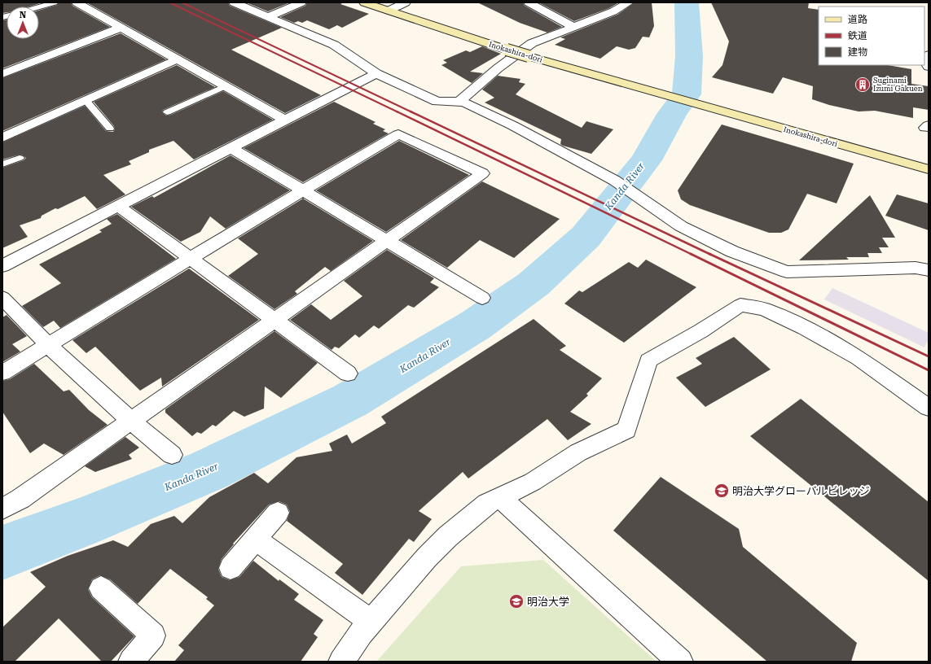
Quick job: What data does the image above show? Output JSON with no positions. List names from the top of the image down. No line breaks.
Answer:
{"streets":{"main road":["Inokashira-dori"]},"water":["Kanda River"],"places":{"building":["Suginami Izumi Gakuen"],"school or university":["明治大学グローバルビレッジ","明治大学"]},"legend":["道路","鉄道","建物"],"north":"top"}
